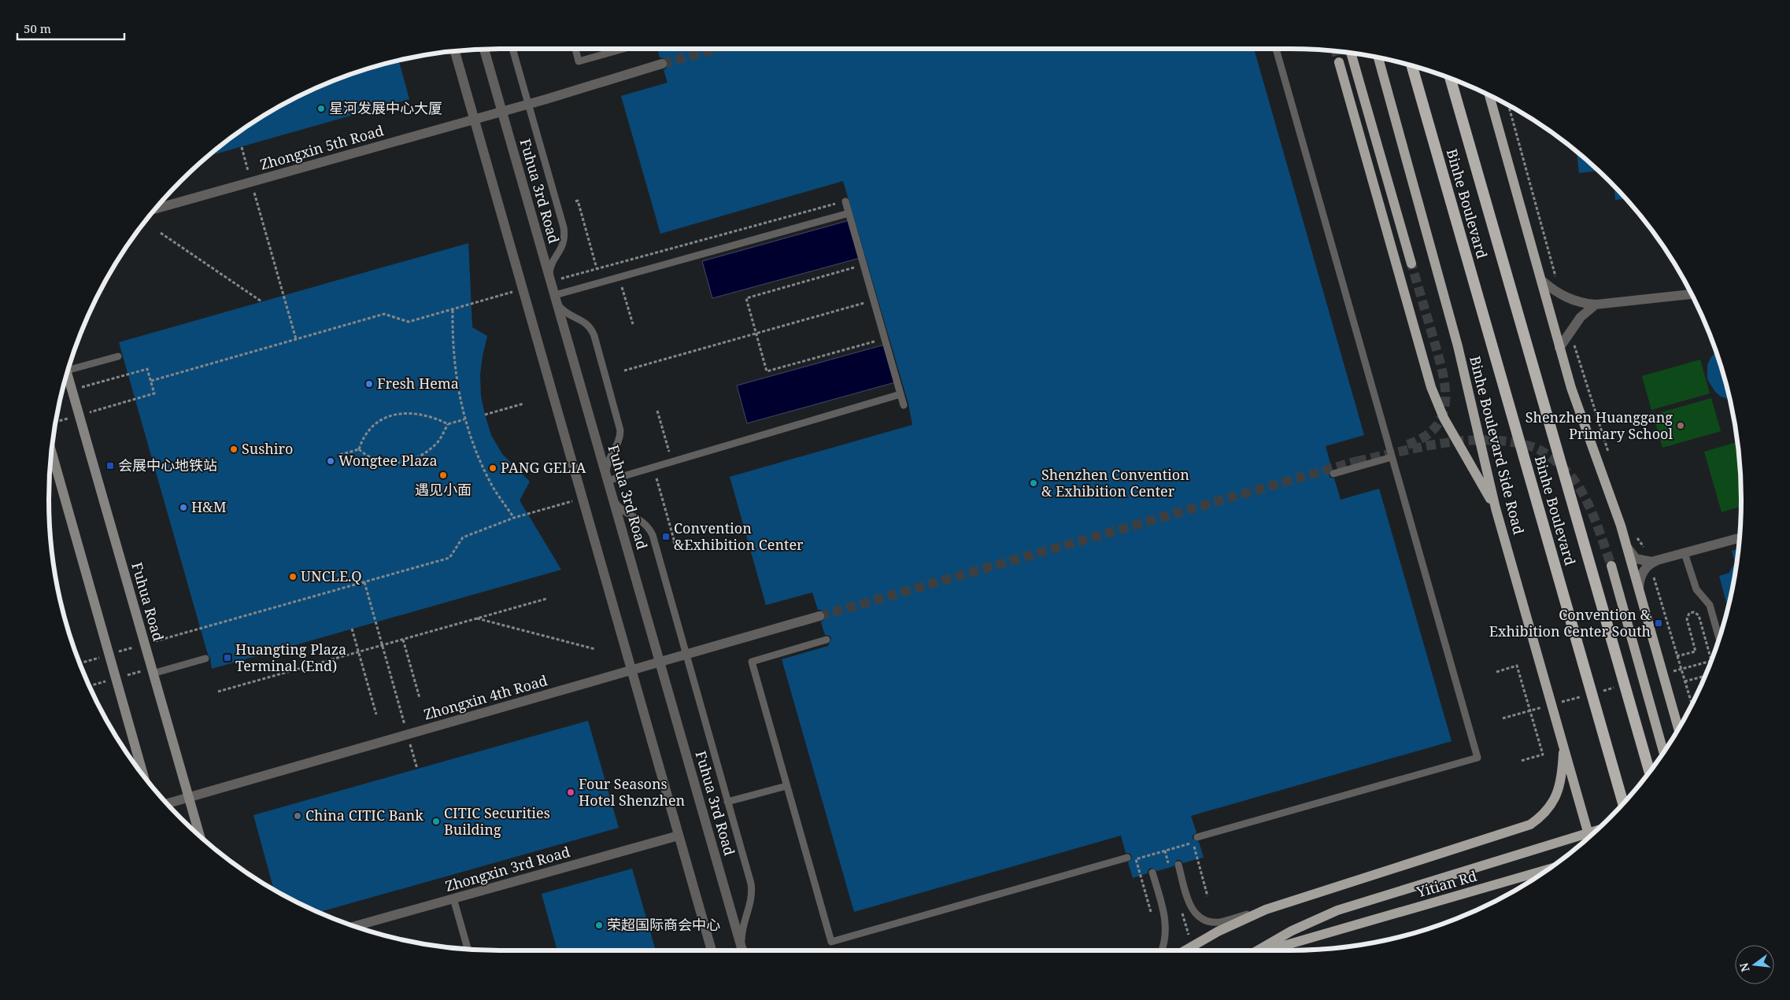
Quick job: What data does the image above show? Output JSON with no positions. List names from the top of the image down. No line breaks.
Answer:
{"streets":{"highway":["Binhe Boulevard"],"main road":["Binhe Boulevard Side Road","Fuhua Road","Yitian Rd"],"street":["Zhongxin 5th Road","Fuhua 3rd Road","Zhongxin 4th Road","Zhongxin 3rd Road"]},"crossings":[["Zhongxin 5th Road","Fuhua 3rd Road"],["Fuhua 3rd Road","Zhongxin 4th Road"],["Fuhua Road","Zhongxin 4th Road"]],"places":{"other":["星河发展中心大厦","Fresh Hema","Shenzhen Huanggang Primary School","Sushiro","Wongtee Plaza","PANG GELIA","遇见小面","Shenzhen Convention & Exhibition Center","H&M","UNCLE.Q","Four Seasons Hotel Shenzhen","China CITIC Bank","CITIC Securities Building","荣超国际商会中心"],"transit":["会展中心地铁站","Convention &Exhibition Center","Convention & Exhibition Center South","Huangting Plaza Terminal (End)"]},"scale_bar":"50 m","north":"left"}
